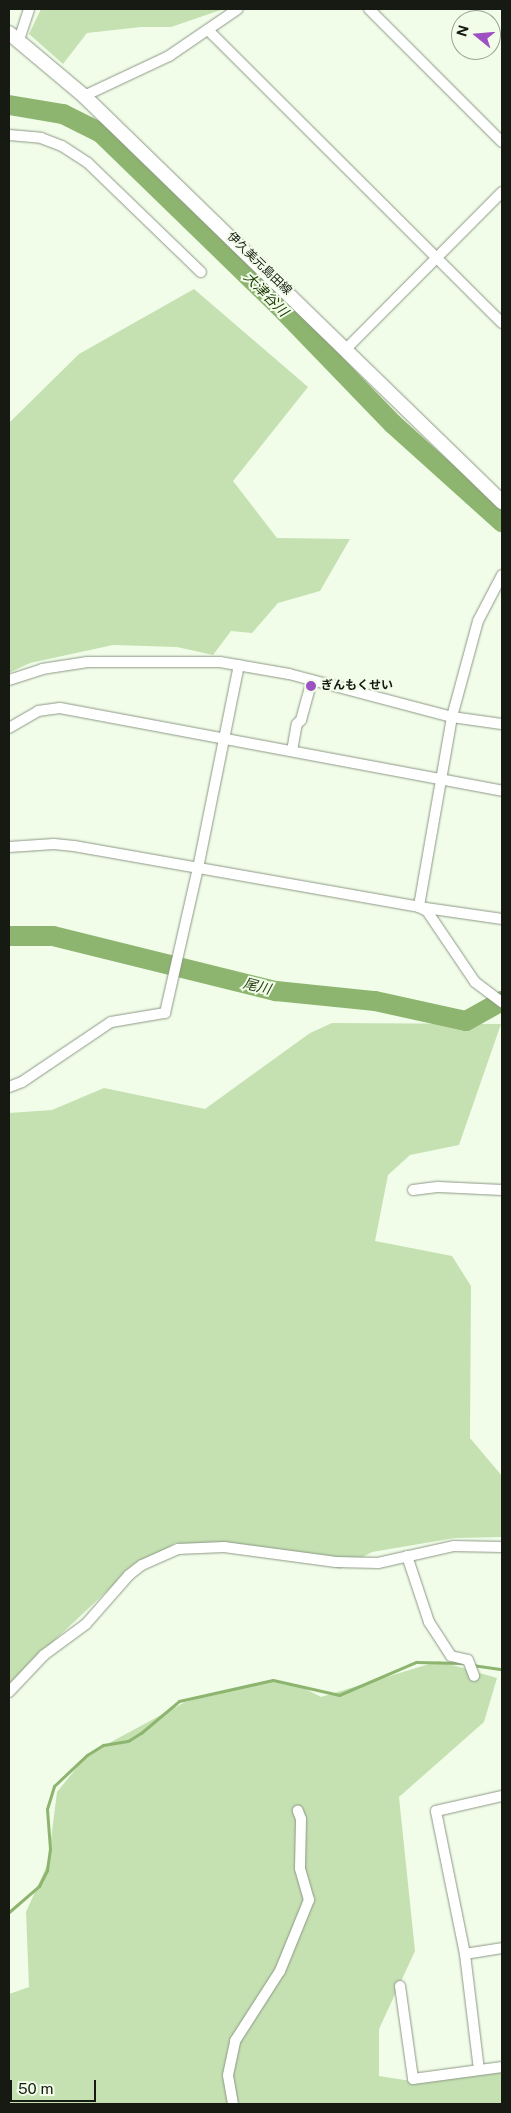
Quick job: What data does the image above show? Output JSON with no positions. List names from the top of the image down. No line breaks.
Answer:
{"streets":{"main road":["伊久美元島田線"]},"water":["大津谷川","尾川"],"places":["ぎんもくせい"],"scale_bar":"50 m","north":"left"}
